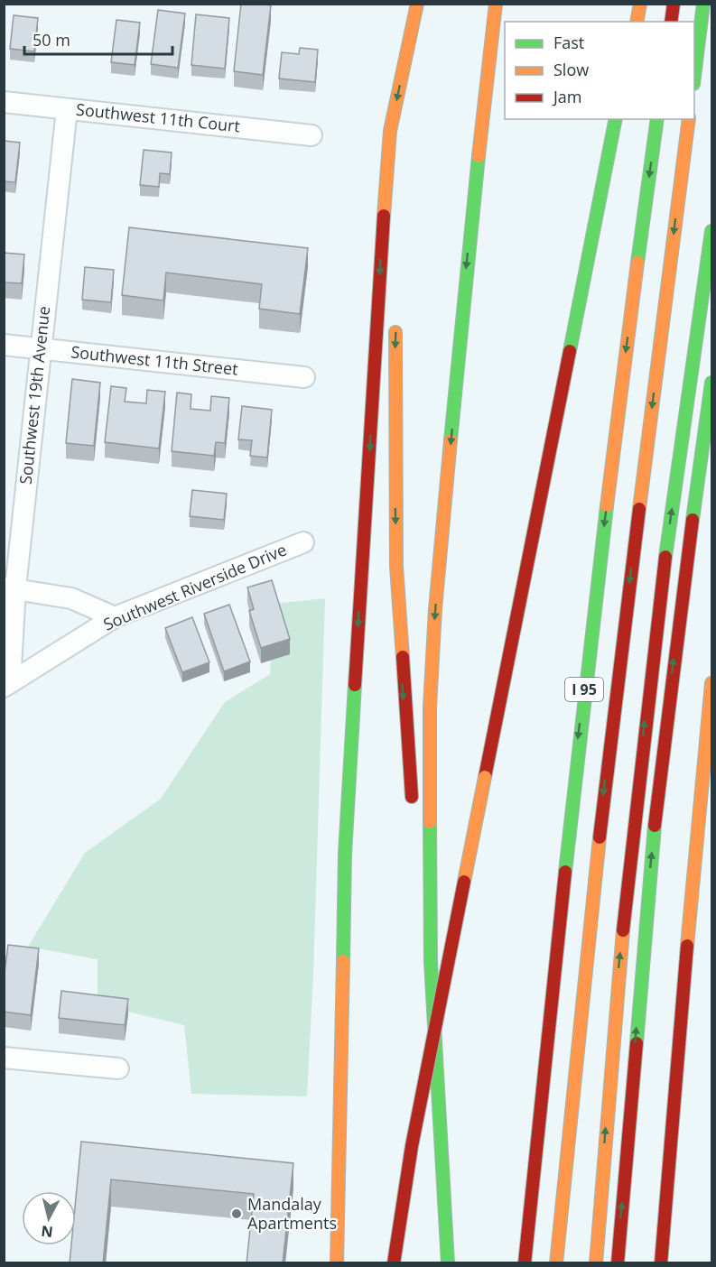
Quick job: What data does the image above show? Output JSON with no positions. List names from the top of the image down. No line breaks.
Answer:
{"streets":{"highway":["I 95"],"street":["Southwest 11th Court","Southwest 11th Street","Southwest 19th Avenue","Southwest Riverside Drive"]},"crossings":[["Southwest 11th Court","Southwest 19th Avenue"],["Southwest 11th Street","Southwest 19th Avenue"],["Southwest 19th Avenue","Southwest Riverside Drive"]],"places":["Mandalay Apartments"],"legend":["Fast","Slow","Jam"],"scale_bar":"50 m","north":"bottom"}
